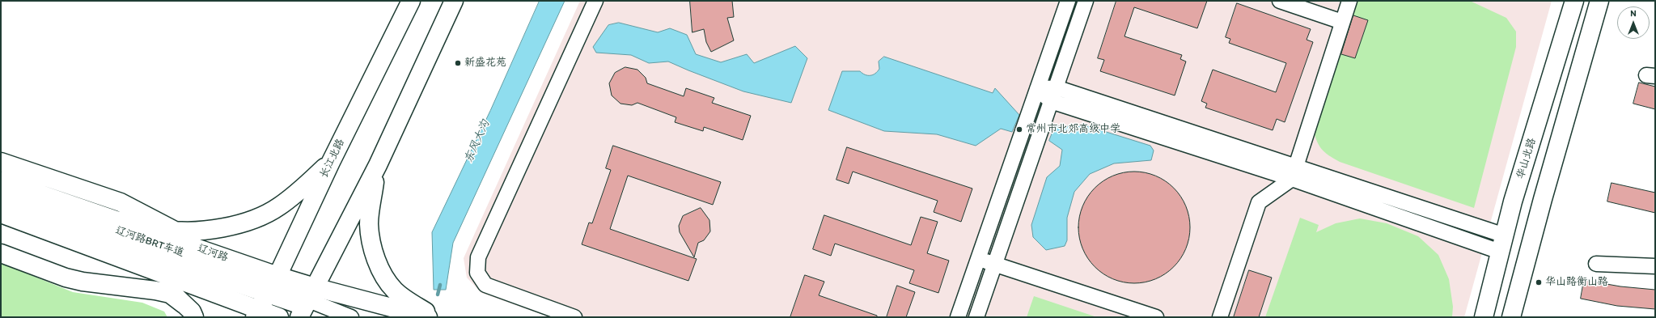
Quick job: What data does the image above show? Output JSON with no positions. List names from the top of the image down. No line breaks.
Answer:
{"streets":{"main road":["长江北路","华山北路","辽河路"],"lane":["辽河路BRT车道"]},"crossings":[["长江北路","辽河路BRT车道"],["长江北路","辽河路"],["辽河路BRT车道","辽河路"]],"water":["东风大沟"],"places":["新盛花苑","常州市北郊高级中学","华山路衡山路"],"north":"top"}
